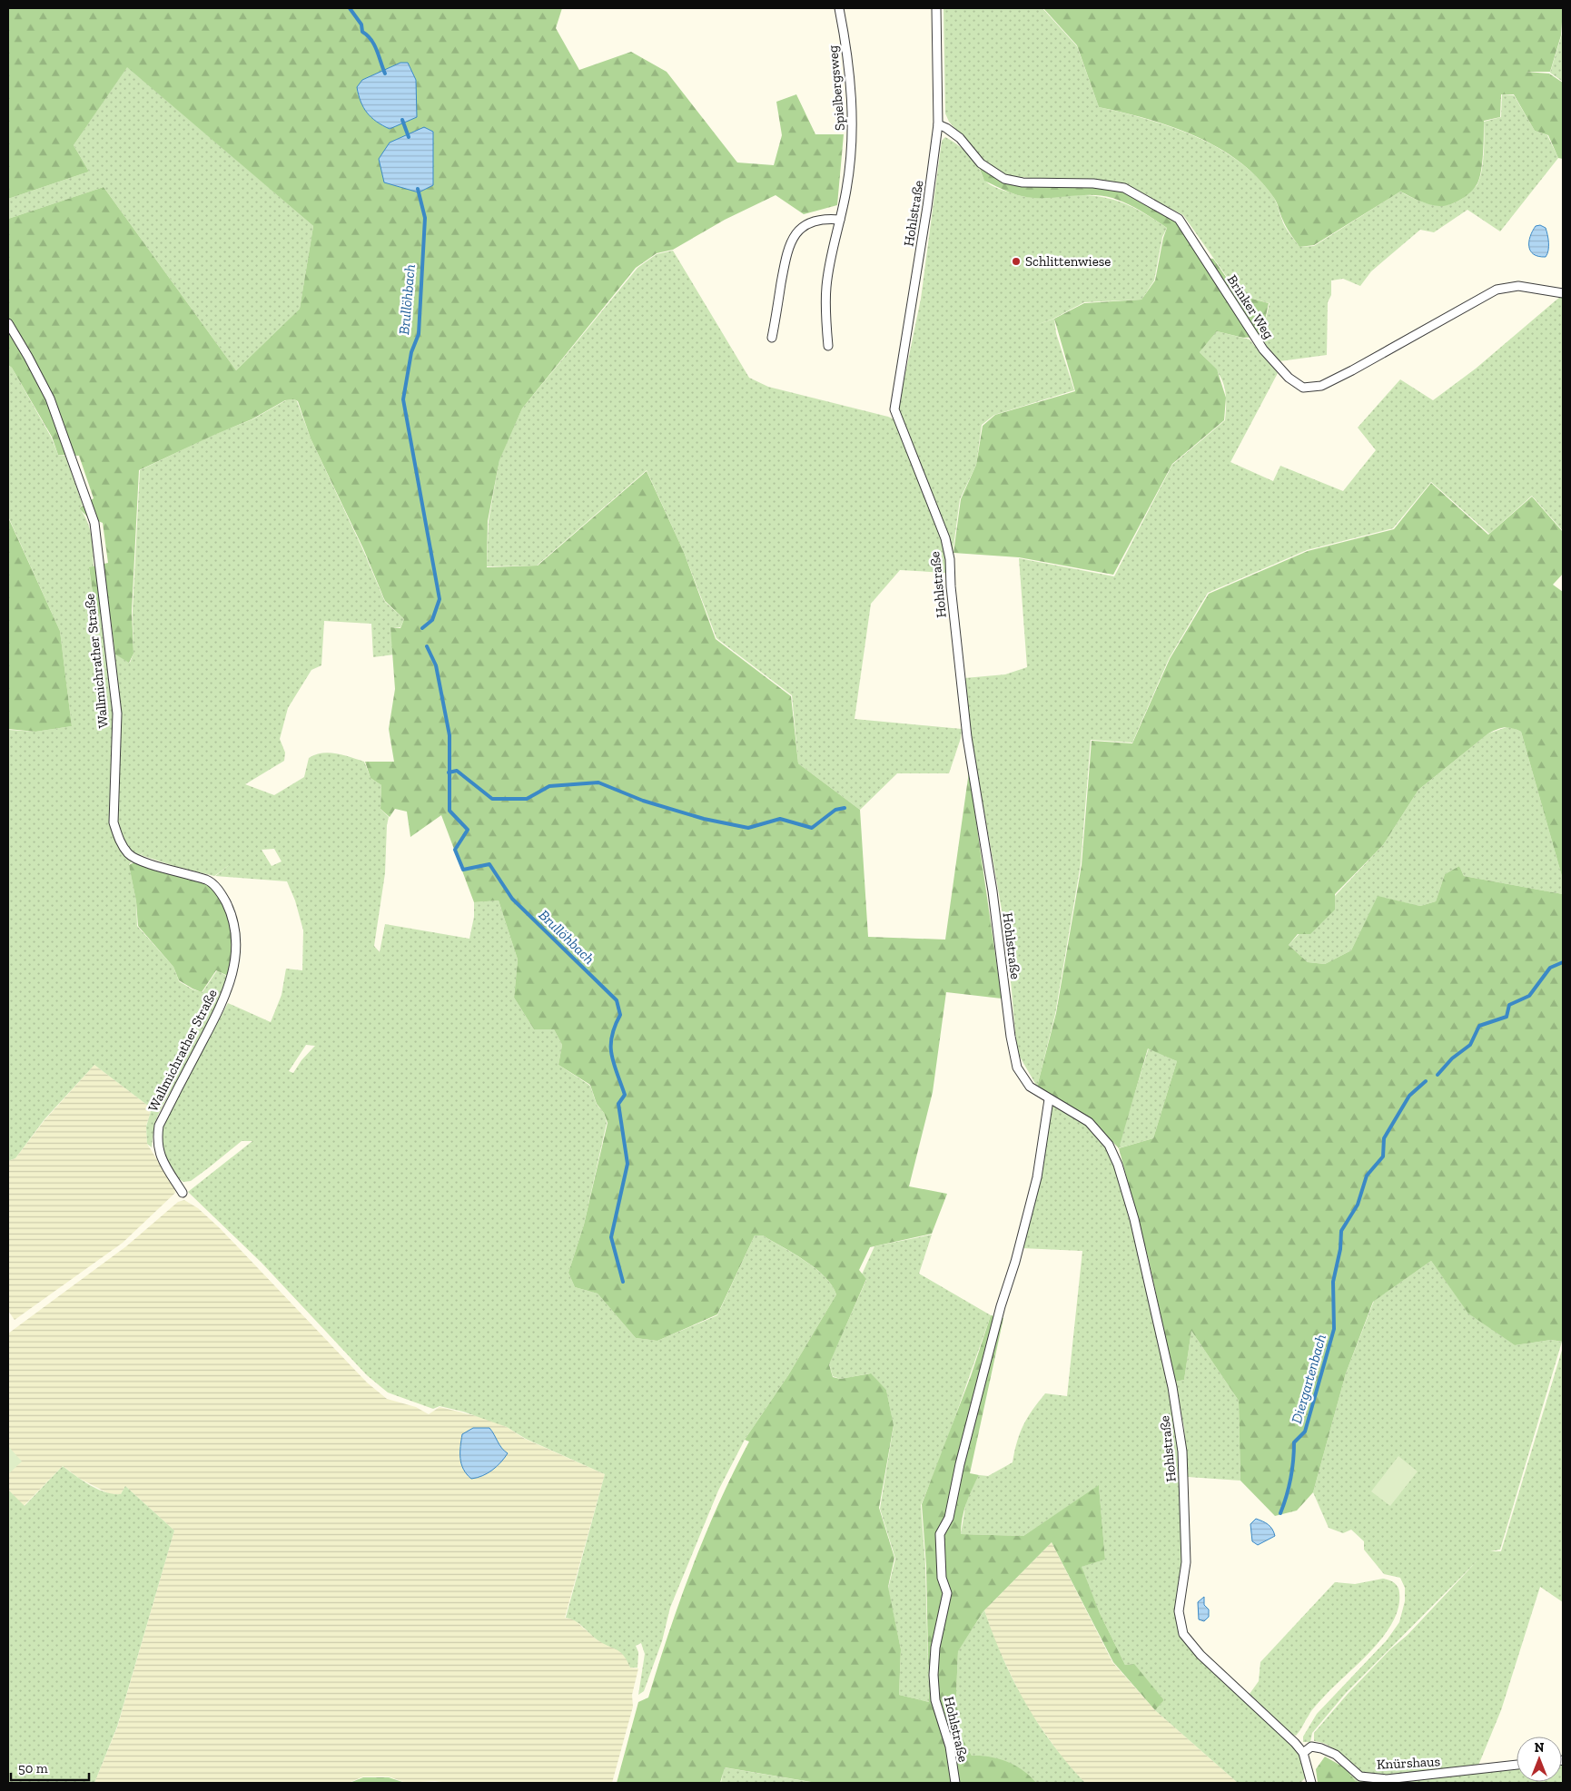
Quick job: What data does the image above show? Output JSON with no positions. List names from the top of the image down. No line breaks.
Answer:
{"streets":{"street":["Spielbergsweg","Hohlstraße","Brinker Weg","Wallmichrather Straße","Knürshaus"]},"crossings":[["Hohlstraße","Brinker Weg"],["Hohlstraße","Knürshaus"]],"water":["Brullöhbach","Diergartenbach"],"places":["Schlittenwiese"],"scale_bar":"50 m","north":"top"}
